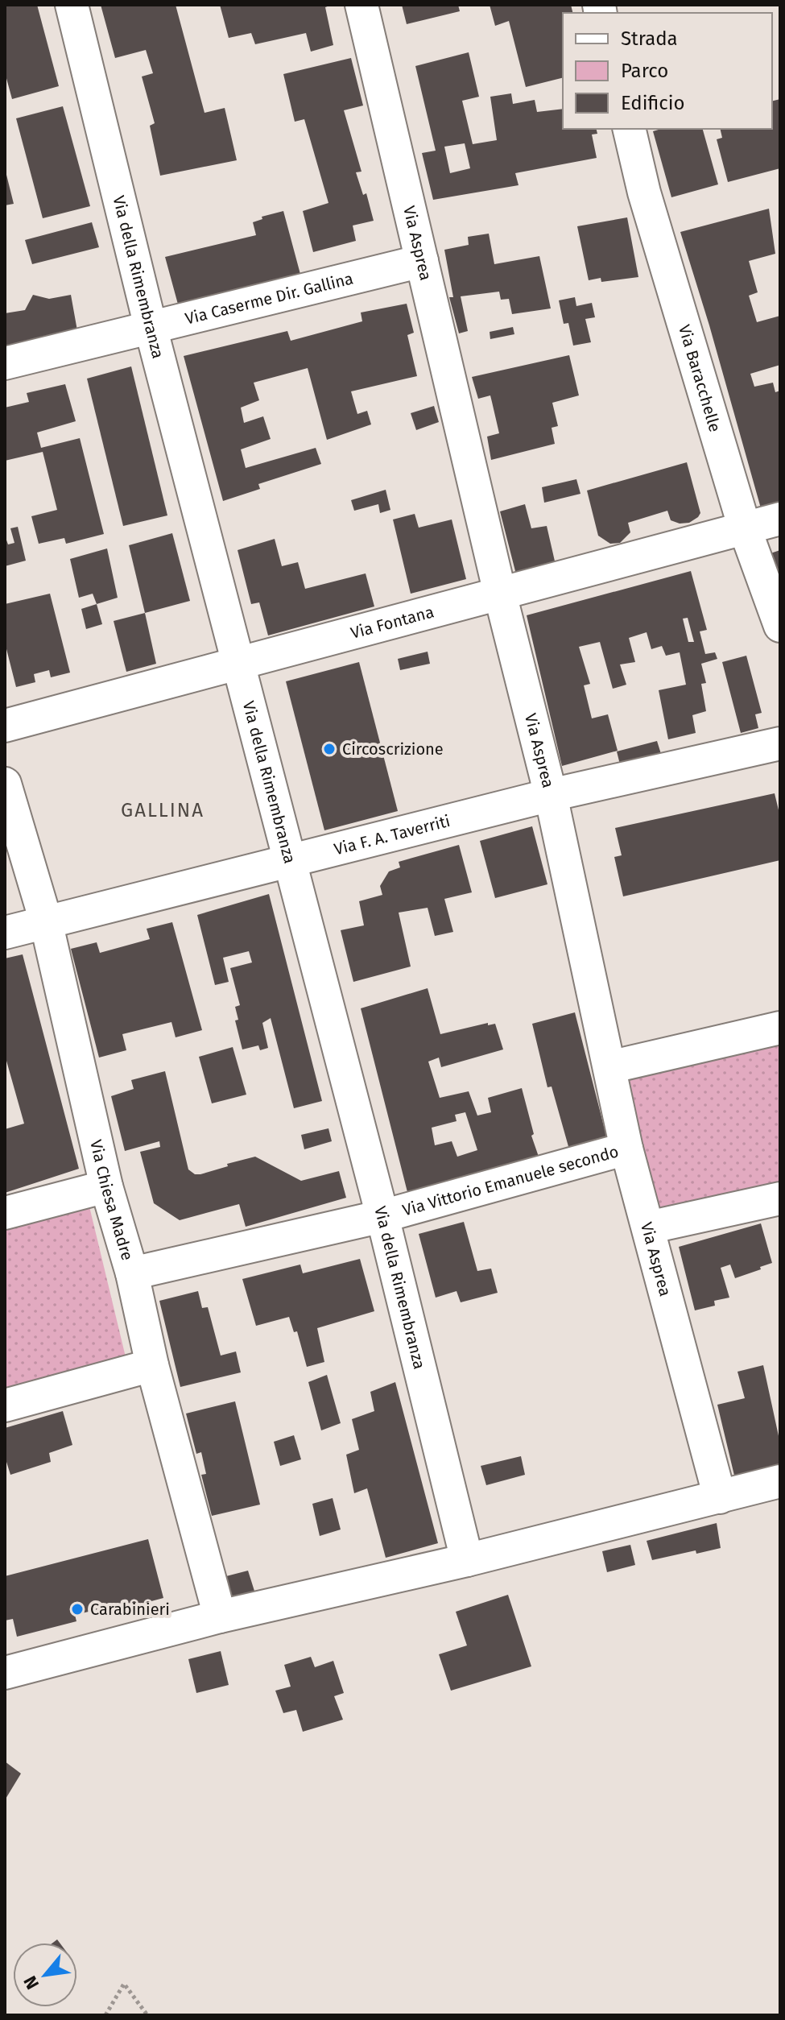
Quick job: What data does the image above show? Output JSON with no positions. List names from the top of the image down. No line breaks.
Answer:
{"streets":{"street":["Via Asprea","Via della Rimembranza","Via Caserme Dir. Gallina","Via Baracchelle","Via Fontana","Via F. A. Taverriti","Via Vittorio Emanuele secondo","Via Chiesa Madre"]},"crossings":[["Via Asprea","Via Caserme Dir. Gallina"],["Via Asprea","Via Fontana"],["Via Asprea","Via F. A. Taverriti"],["Via Asprea","Via Vittorio Emanuele secondo"],["Via della Rimembranza","Via Caserme Dir. Gallina"],["Via della Rimembranza","Via Fontana"],["Via della Rimembranza","Via F. A. Taverriti"],["Via della Rimembranza","Via Vittorio Emanuele secondo"],["Via Baracchelle","Via Fontana"],["Via F. A. Taverriti","Via Chiesa Madre"],["Via Vittorio Emanuele secondo","Via Chiesa Madre"]],"districts":["GALLINA"],"places":["Circoscrizione","Carabinieri"],"legend":["Strada","Parco","Edificio"],"north":"bottom left"}
